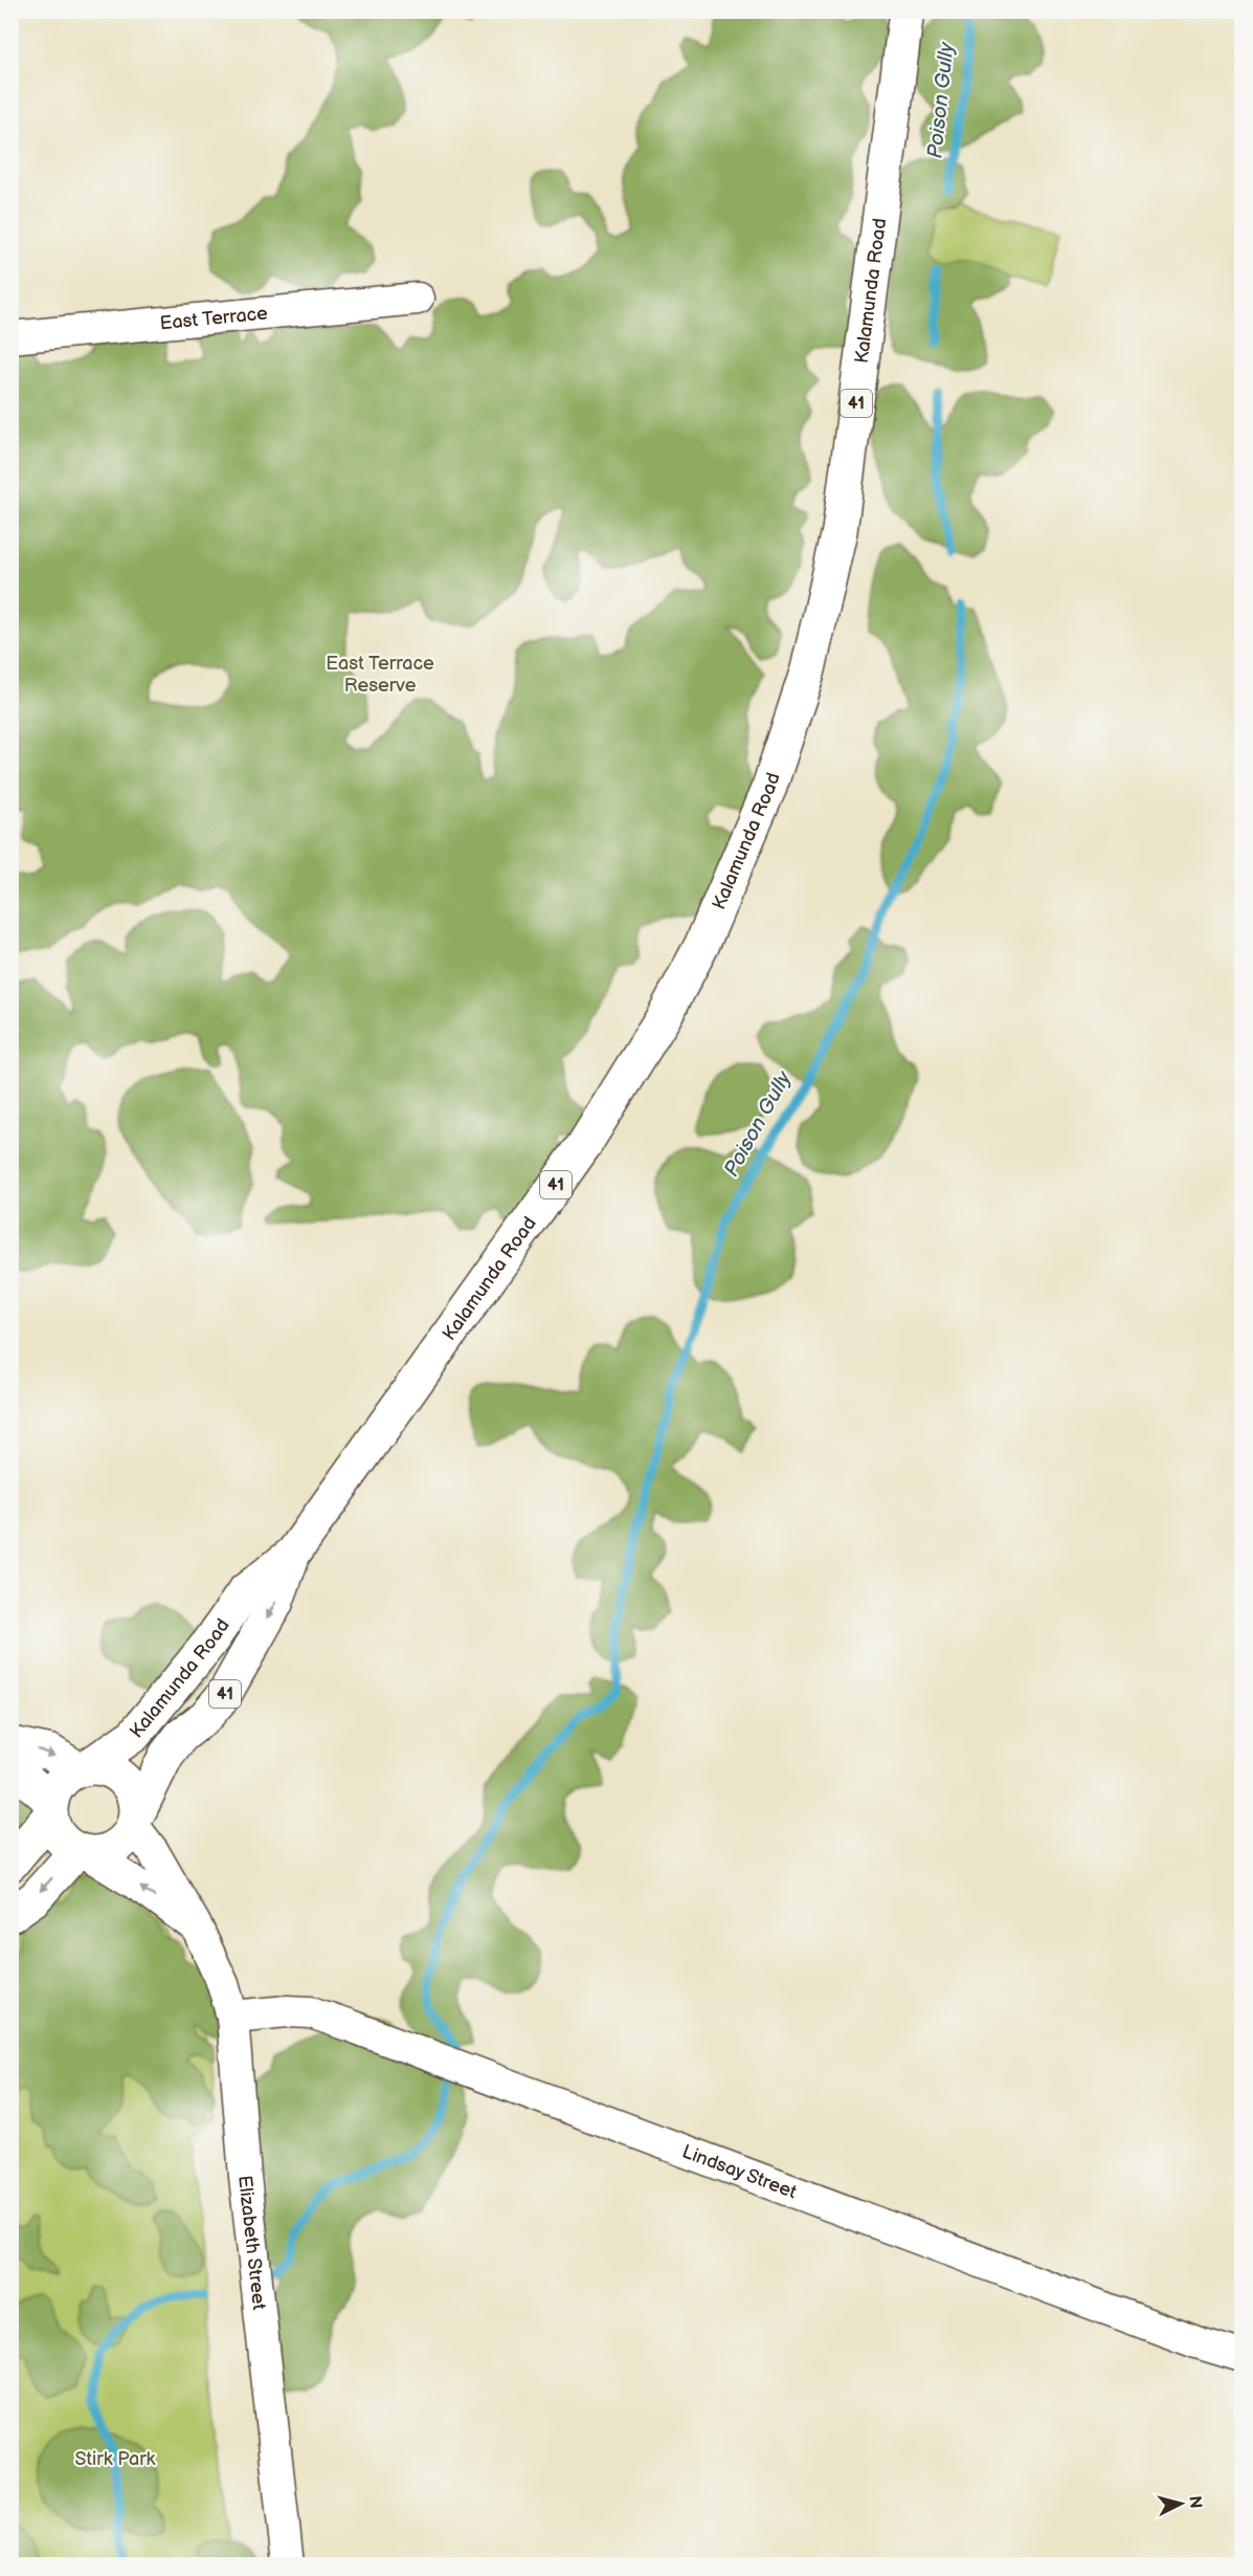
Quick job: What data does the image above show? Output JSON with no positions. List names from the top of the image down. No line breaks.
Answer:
{"streets":{"main road":["Kalamunda Road","41"],"street":["East Terrace","Lindsay Street","Elizabeth Street"]},"crossings":[["Kalamunda Road","41"],["Kalamunda Road","Elizabeth Street"],["41","Elizabeth Street"],["Lindsay Street","Elizabeth Street"]],"water":["Poison Gully"],"parks":["East Terrace Reserve","Stirk Park"],"north":"right"}
